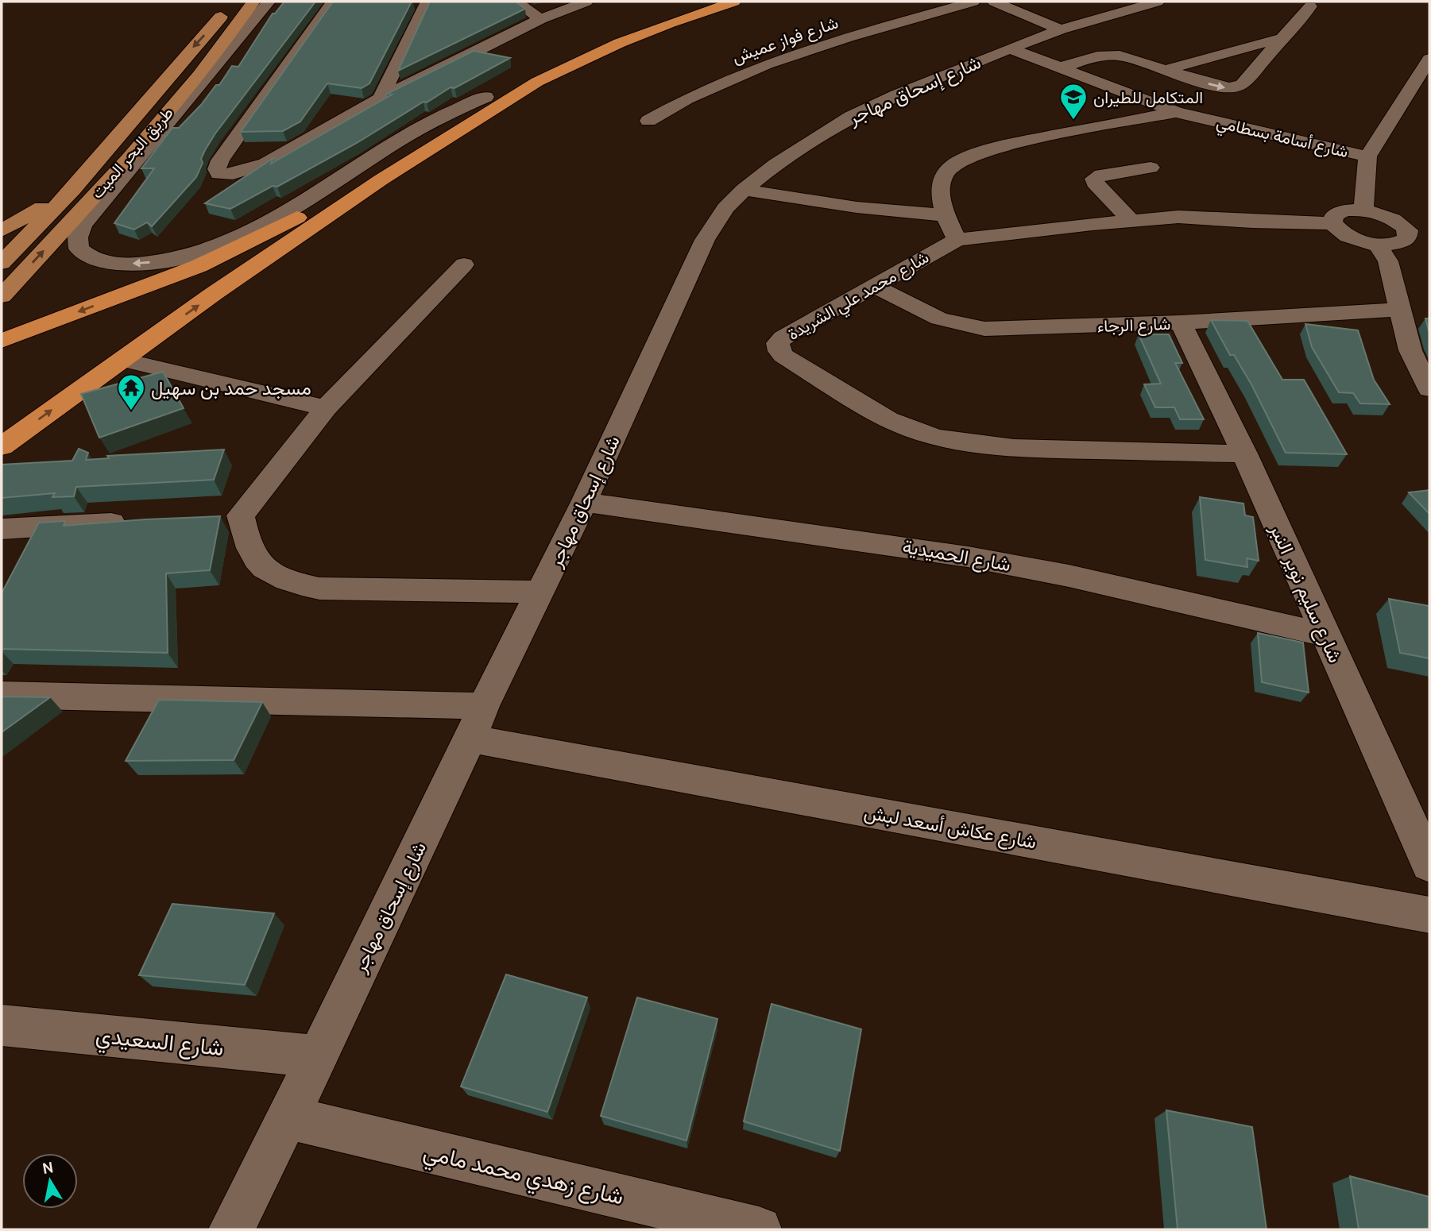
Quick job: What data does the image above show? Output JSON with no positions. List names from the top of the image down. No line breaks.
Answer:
{"streets":{"main road":["طريق البحر الميت"],"street":["شارع فواز عميش","شارع إسحاق مهاجر","شارع أسامة بسطامي","شارع محمد علي الشريدة","شارع الرجاء","شارع الحميدية","شارع سليم نوير النبر","شارع عكاش أسعد لبش","شارع السعيدي","شارع زهدي محمد مامي"]},"crossings":[["شارع إسحاق مهاجر","شارع أسامة بسطامي"],["شارع إسحاق مهاجر","شارع الحميدية"],["شارع إسحاق مهاجر","شارع عكاش أسعد لبش"],["شارع إسحاق مهاجر","شارع السعيدي"],["شارع إسحاق مهاجر","شارع زهدي محمد مامي"],["شارع محمد علي الشريدة","شارع الرجاء"],["شارع محمد علي الشريدة","شارع سليم نوير النبر"],["شارع الرجاء","شارع سليم نوير النبر"],["شارع الحميدية","شارع سليم نوير النبر"]],"places":{"school or university":["المتكامل للطيران"],"temple":["مسجد حمد بن سهيل"]},"north":"top"}
